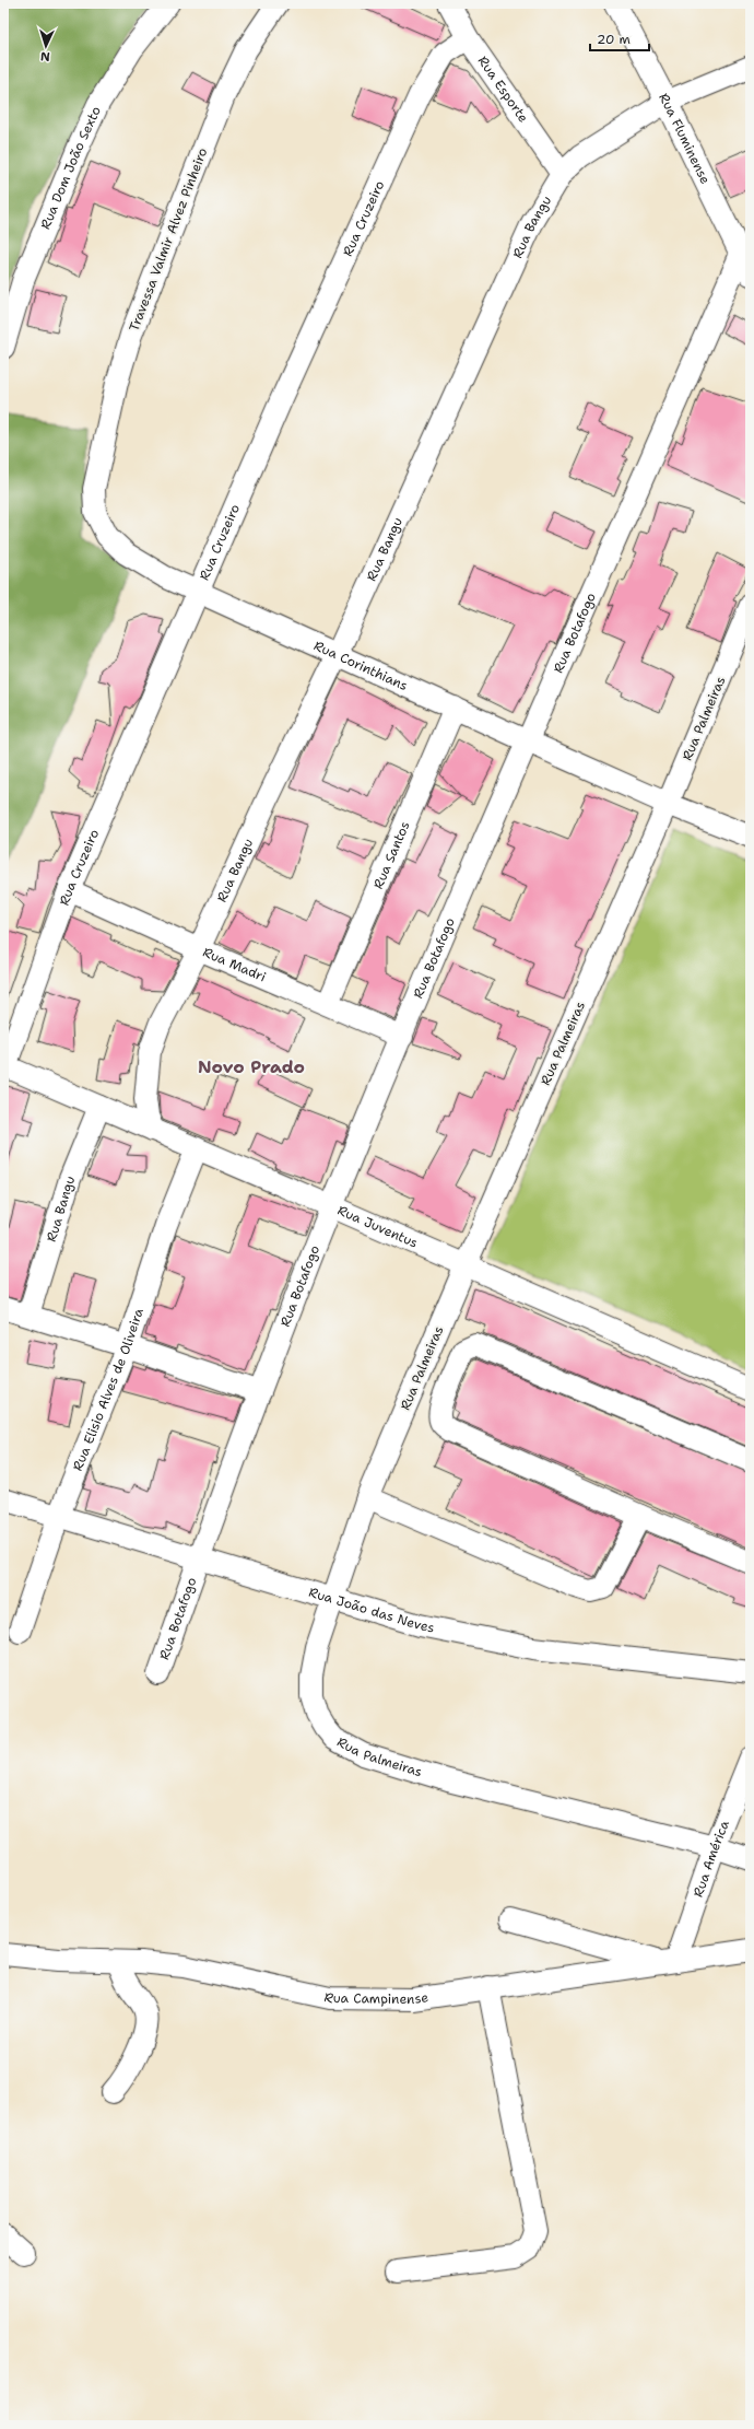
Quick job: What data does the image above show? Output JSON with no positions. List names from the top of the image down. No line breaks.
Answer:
{"streets":{"street":["Rua Esporte","Rua Fluminense","Rua Dom João Sexto","Rua Cruzeiro","Rua Bangu","Travessa Valmir Alvez Pinheiro","Rua Botafogo","Rua Corinthians","Rua Palmeiras","Rua Santos","Rua Madri","Rua Juventus","Rua Elisio Alves de Oliveira","Rua João das Neves","Rua América","Rua Campinense"]},"crossings":[["Rua Esporte","Rua Cruzeiro"],["Rua Esporte","Rua Bangu"],["Rua Fluminense","Rua Bangu"],["Rua Fluminense","Rua Botafogo"],["Rua Cruzeiro","Rua Corinthians"],["Rua Cruzeiro","Rua Madri"],["Rua Cruzeiro","Rua Juventus"],["Rua Bangu","Rua Corinthians"],["Rua Bangu","Rua Madri"],["Rua Bangu","Rua Juventus"],["Travessa Valmir Alvez Pinheiro","Rua Corinthians"],["Rua Botafogo","Rua Corinthians"],["Rua Botafogo","Rua Madri"],["Rua Botafogo","Rua Juventus"],["Rua Botafogo","Rua João das Neves"],["Rua Corinthians","Rua Palmeiras"],["Rua Corinthians","Rua Santos"],["Rua Palmeiras","Rua Juventus"],["Rua Palmeiras","Rua João das Neves"],["Rua Palmeiras","Rua América"],["Rua Santos","Rua Madri"],["Rua Juventus","Rua Elisio Alves de Oliveira"],["Rua Elisio Alves de Oliveira","Rua João das Neves"],["Rua América","Rua Campinense"]],"districts":["Novo Prado"],"scale_bar":"20 m","north":"bottom"}
